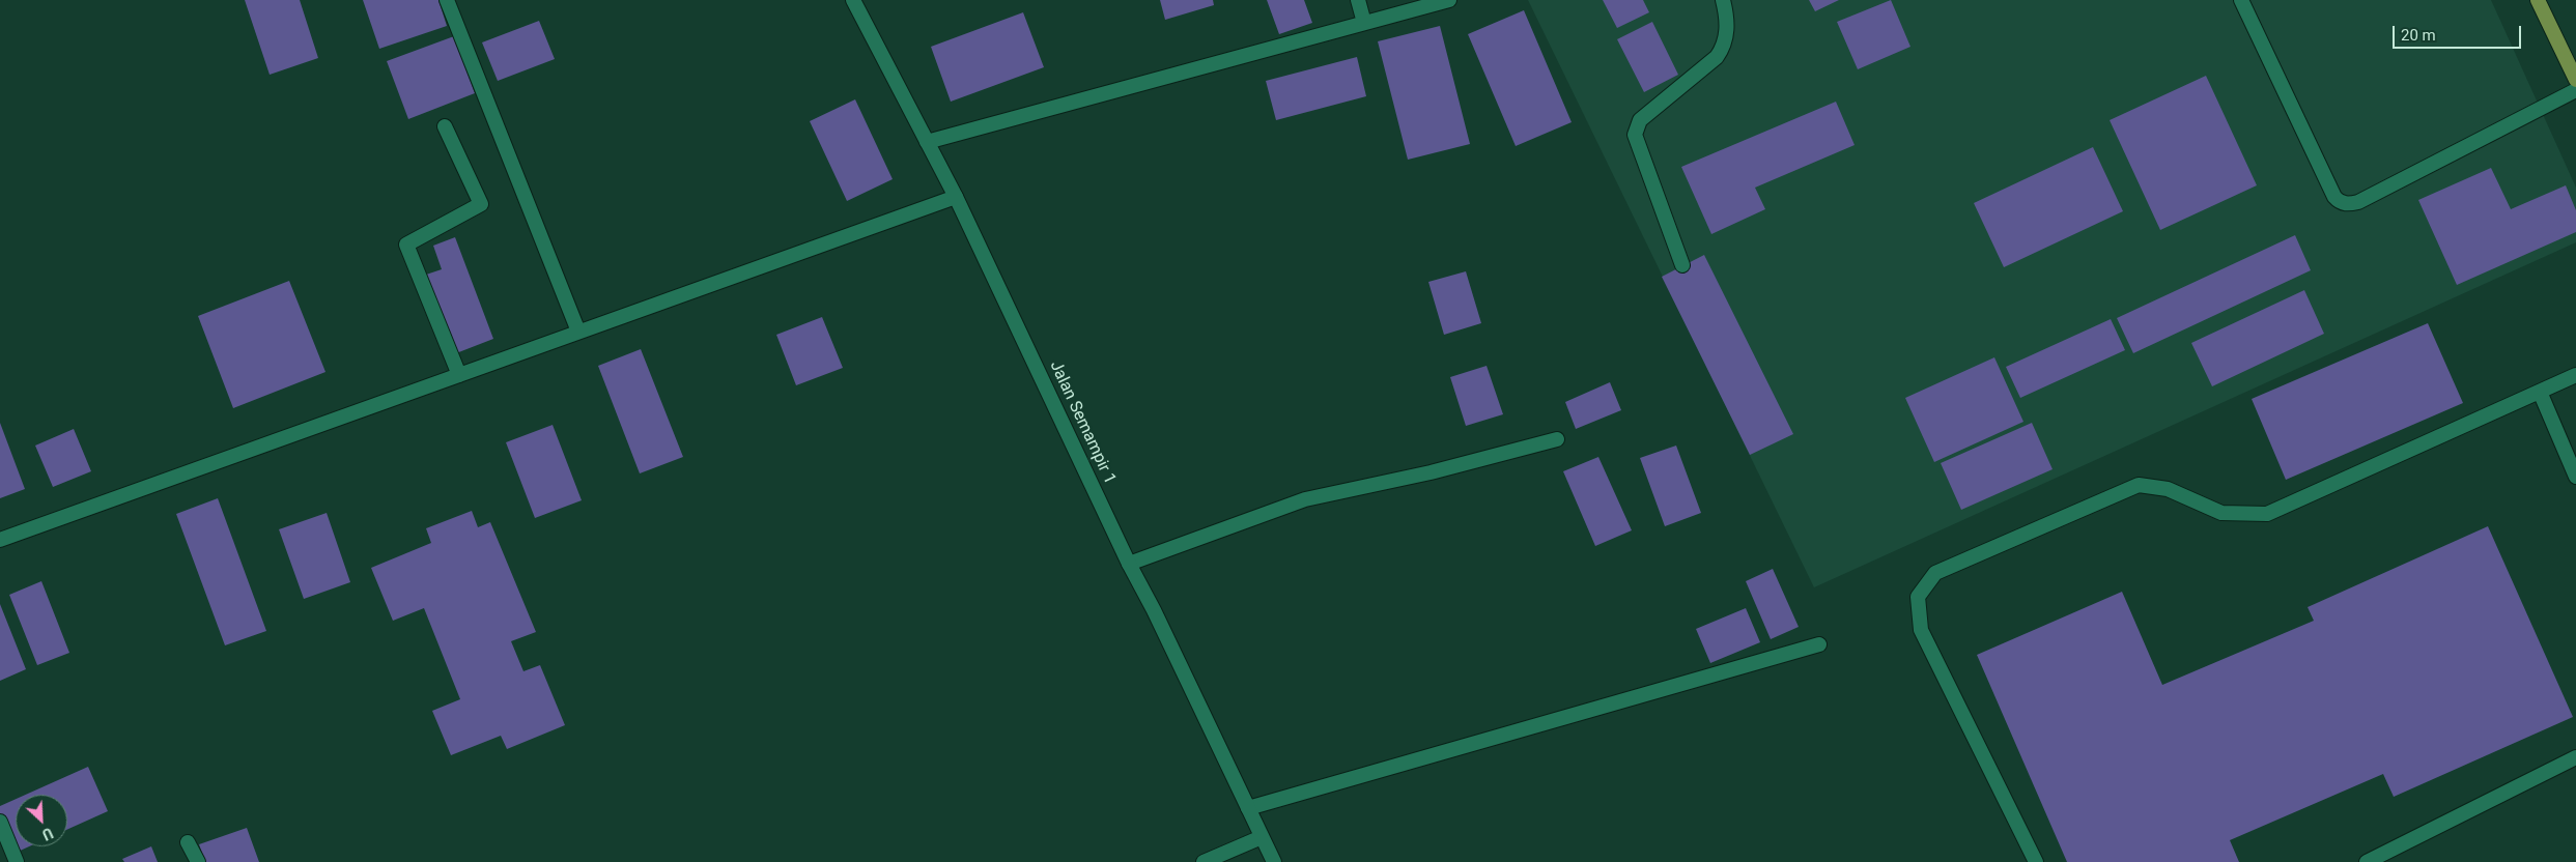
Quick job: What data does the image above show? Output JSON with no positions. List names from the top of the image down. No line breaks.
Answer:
{"streets":{"street":["Jalan Semampir 1"]},"scale_bar":"20 m","north":"bottom right"}
